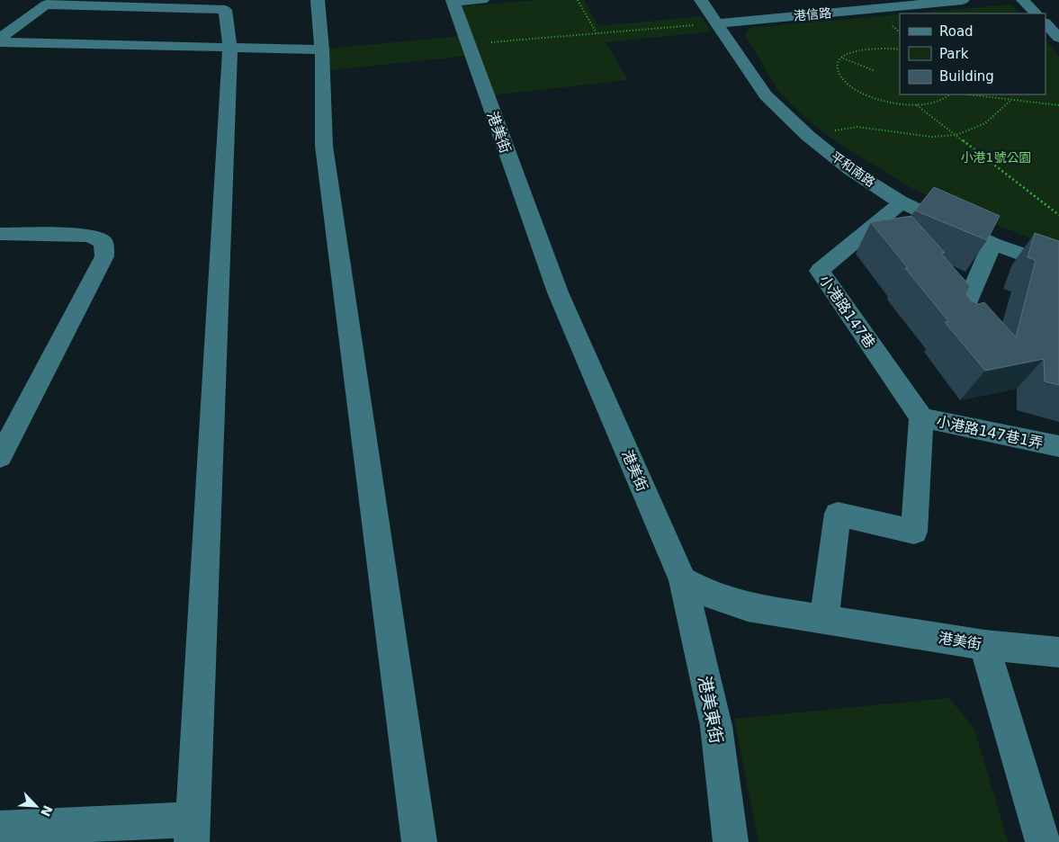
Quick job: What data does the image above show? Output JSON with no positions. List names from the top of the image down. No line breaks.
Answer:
{"streets":{"street":["港信路","港美街","平和南路","小港路147巷","小港路147巷1弄","港美東街"]},"crossings":[["港信路","平和南路"],["港美街","小港路147巷1弄"],["港美街","港美東街"],["平和南路","小港路147巷"],["小港路147巷","小港路147巷1弄"]],"parks":["小港1號公園"],"legend":["Road","Park","Building"],"north":"bottom right"}
